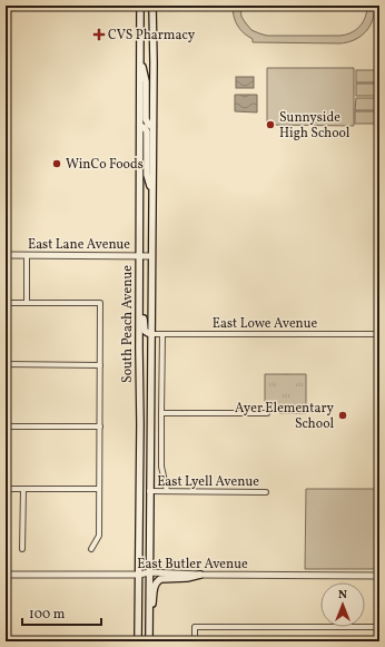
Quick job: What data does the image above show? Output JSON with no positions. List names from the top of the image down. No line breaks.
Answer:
{"streets":{"main road":["South Peach Avenue"],"street":["East Lane Avenue","East Lowe Avenue","East Lyell Avenue","East Butler Avenue"]},"crossings":[["East Lane Avenue","South Peach Avenue"],["East Lowe Avenue","South Peach Avenue"],["South Peach Avenue","East Lyell Avenue"],["South Peach Avenue","East Butler Avenue"]],"places":{"health":["CVS Pharmacy"],"other":["Sunnyside High School","WinCo Foods","Ayer Elementary School"]},"scale_bar":"100 m","north":"top"}
